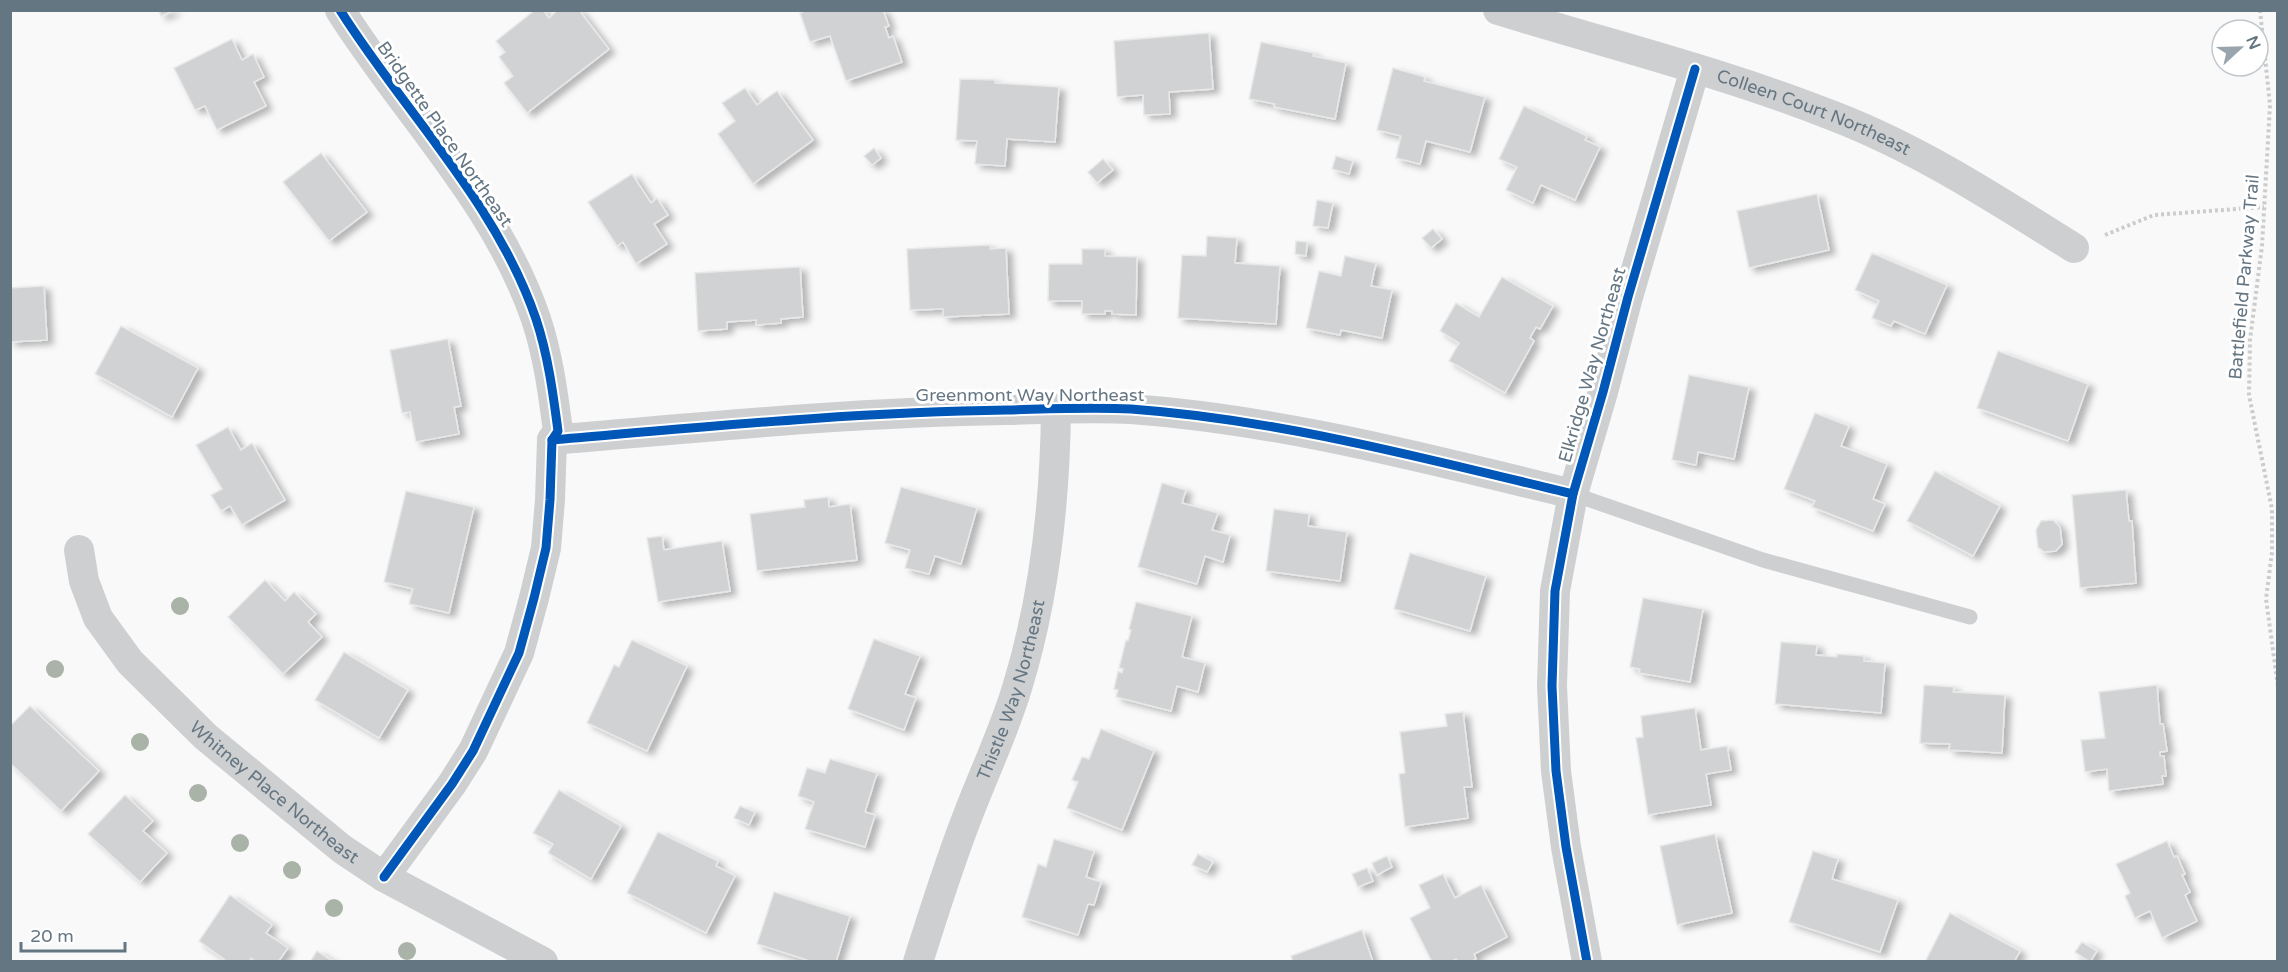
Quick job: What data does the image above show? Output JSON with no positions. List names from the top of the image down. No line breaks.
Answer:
{"streets":{"street":["Colleen Court Northeast","Bridgette Place Northeast","Elkridge Way Northeast","Greenmont Way Northeast","Thistle Way Northeast","Whitney Place Northeast"],"path":["Battlefield Parkway Trail"]},"crossings":[["Colleen Court Northeast","Elkridge Way Northeast"],["Bridgette Place Northeast","Greenmont Way Northeast"],["Bridgette Place Northeast","Whitney Place Northeast"],["Elkridge Way Northeast","Greenmont Way Northeast"],["Greenmont Way Northeast","Thistle Way Northeast"]],"scale_bar":"20 m","north":"right"}
